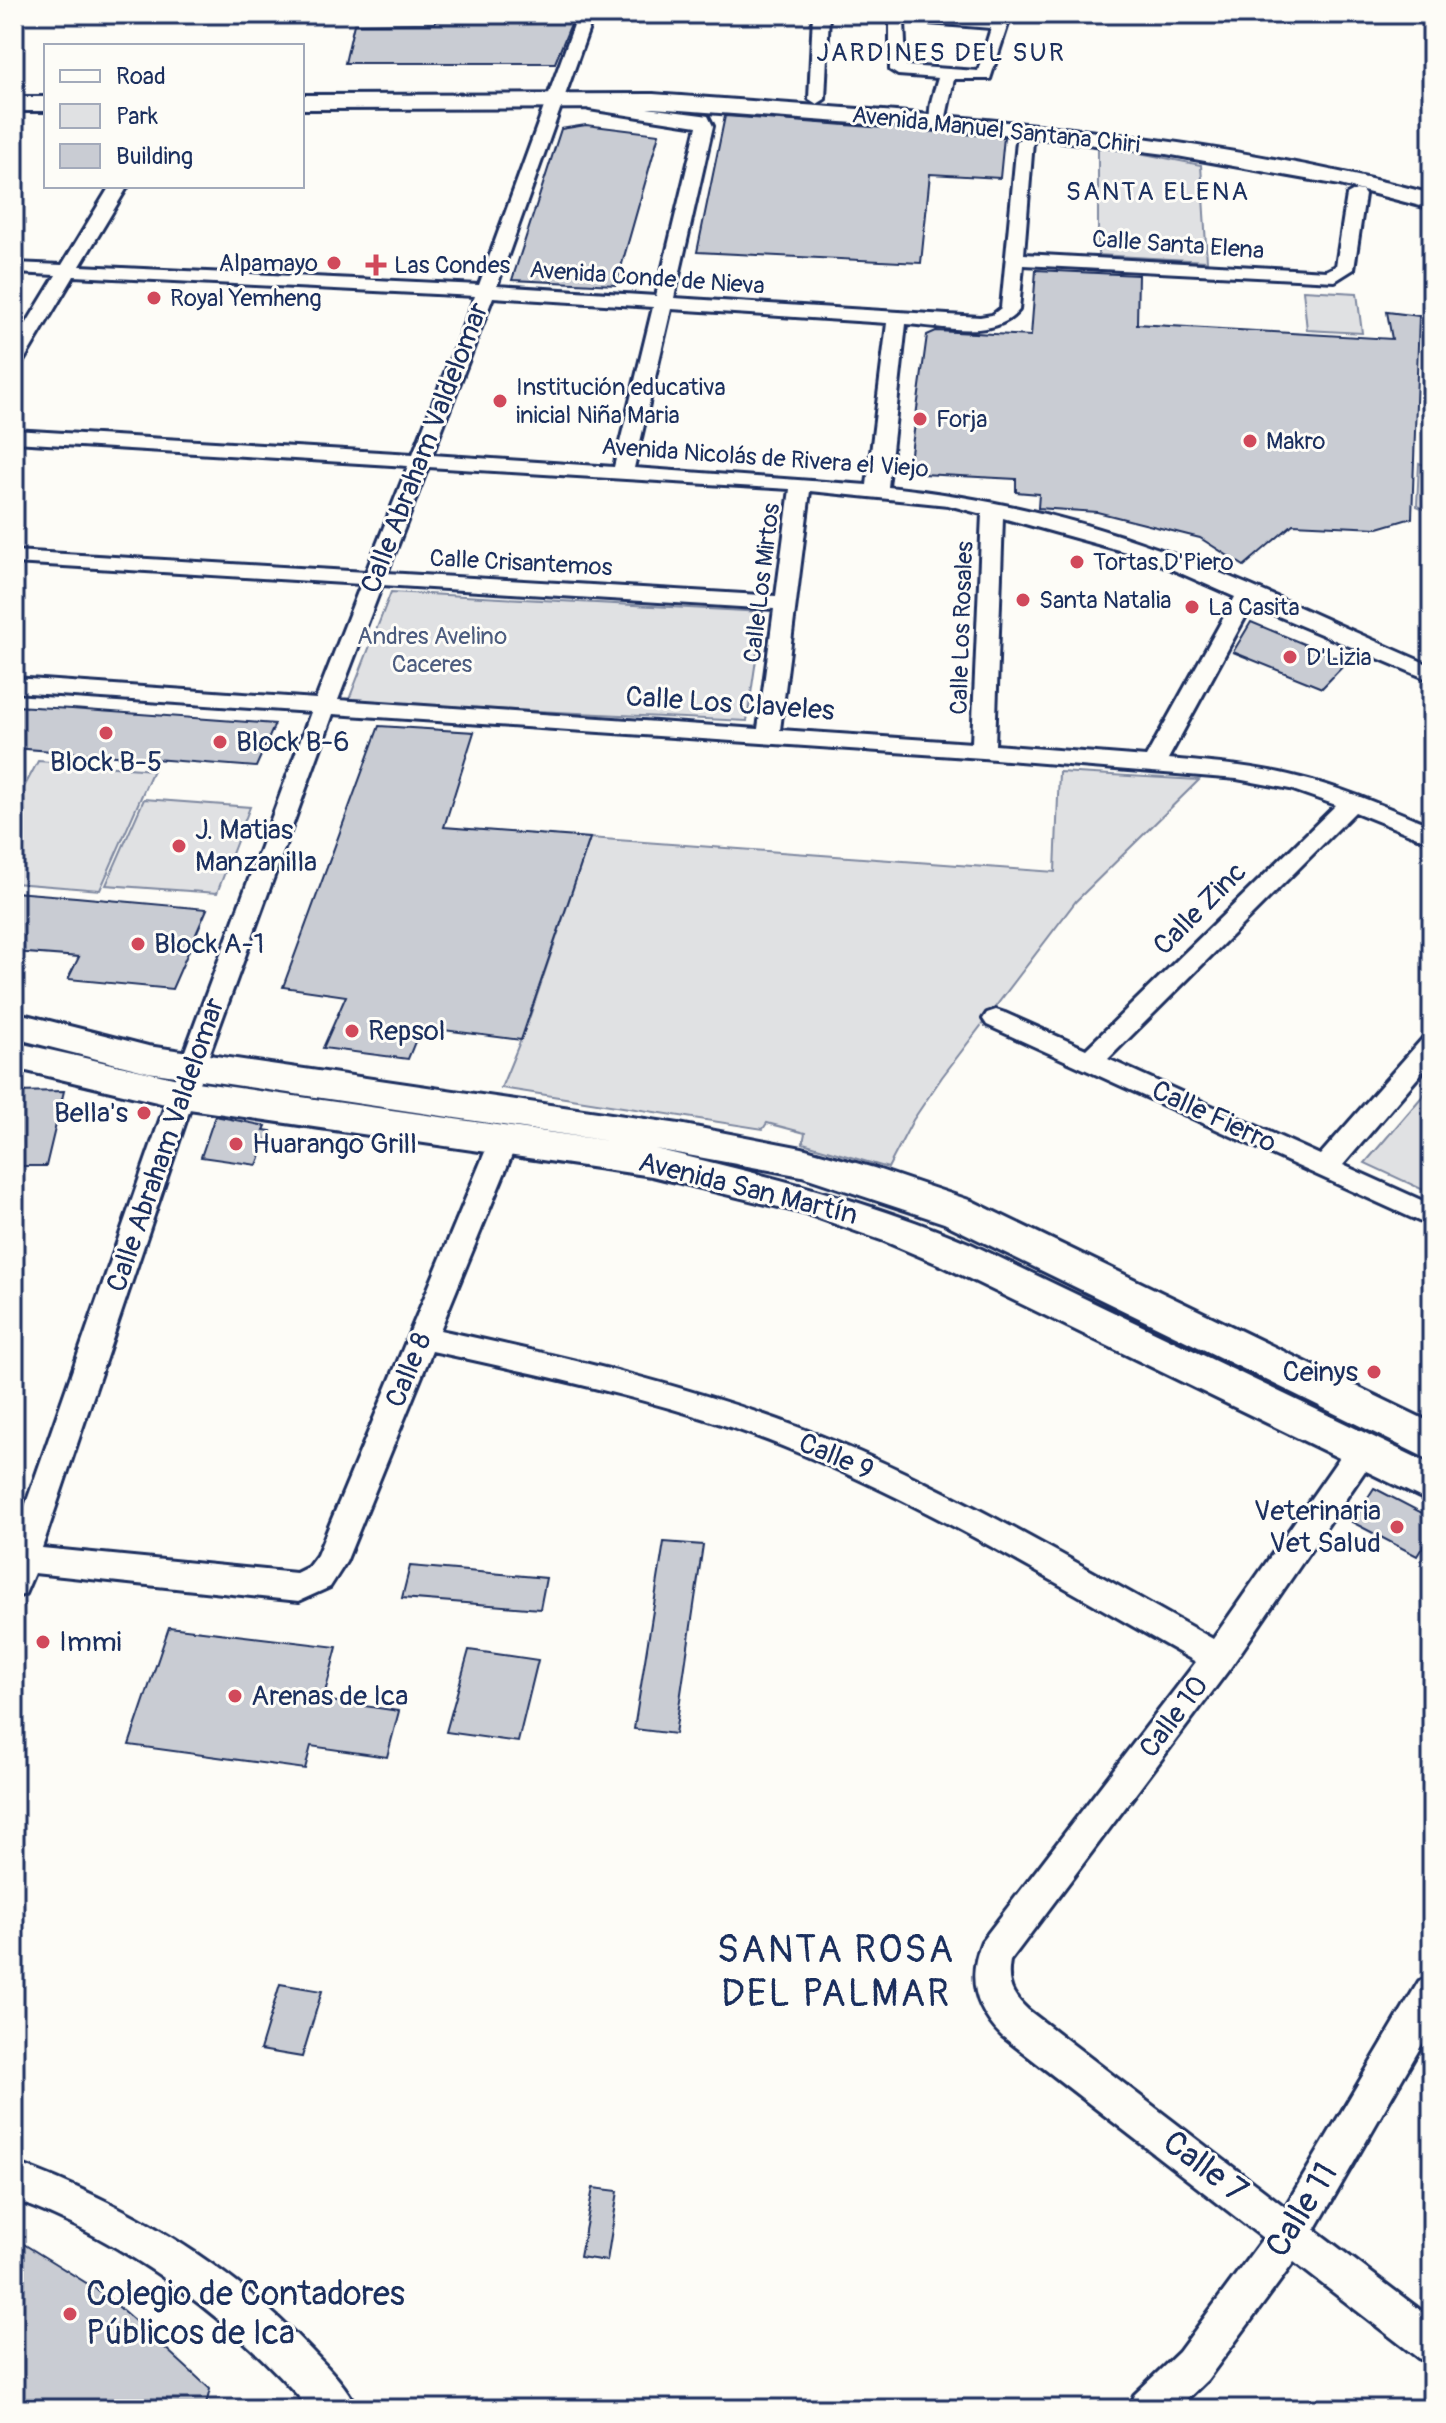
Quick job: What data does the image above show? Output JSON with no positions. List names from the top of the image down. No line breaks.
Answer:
{"streets":{"street":["Avenida Manuel Santana Chiri","Calle Santa Elena","Avenida Conde de Nieva","Calle Abraham Valdelomar","Avenida Nicolás de Rivera el Viejo","Calle Crisantemos","Calle Los Mirtos","Calle Los Rosales","Calle Los Claveles","Calle Zinc","Calle Fierro","Avenida San Martín","Calle 8","Calle 9","Calle 10","Calle 7","Calle 11"]},"crossings":[["Avenida Manuel Santana Chiri","Calle Abraham Valdelomar"],["Calle Santa Elena","Avenida Conde de Nieva"],["Avenida Conde de Nieva","Calle Abraham Valdelomar"],["Calle Abraham Valdelomar","Avenida Nicolás de Rivera el Viejo"],["Calle Abraham Valdelomar","Calle Crisantemos"],["Calle Abraham Valdelomar","Calle Los Claveles"],["Calle Abraham Valdelomar","Avenida San Martín"],["Calle Abraham Valdelomar","Calle 8"],["Avenida Nicolás de Rivera el Viejo","Calle Los Mirtos"],["Avenida Nicolás de Rivera el Viejo","Calle Los Rosales"],["Calle Crisantemos","Calle Los Mirtos"],["Calle Los Mirtos","Calle Los Claveles"],["Calle Los Rosales","Calle Los Claveles"],["Calle Los Claveles","Calle Zinc"],["Calle Zinc","Calle Fierro"],["Avenida San Martín","Calle 8"],["Avenida San Martín","Calle 10"],["Calle 8","Calle 9"],["Calle 9","Calle 10"],["Calle 10","Calle 7"],["Calle 7","Calle 11"]],"districts":["JARDINES DEL SUR","SANTA ELENA","SANTA ROSA DEL PALMAR"],"parks":["Andres Avelino Caceres"],"places":{"other":["Alpamayo","Royal Yemheng","Institución educativa inicial Niña Maria","Forja","Makro","Tortas D'Piero","Santa Natalia","La Casita","D'Lizia","Block B-5","Block B-6","J. Matias Manzanilla","Block A-1","Repsol","Bella's","Huarango Grill","Ceinys","Veterinaria Vet Salud","Immi","Arenas de Ica","Colegio de Contadores Públicos de Ica"],"health":["Las Condes"]},"legend":["Road","Park","Building"]}
